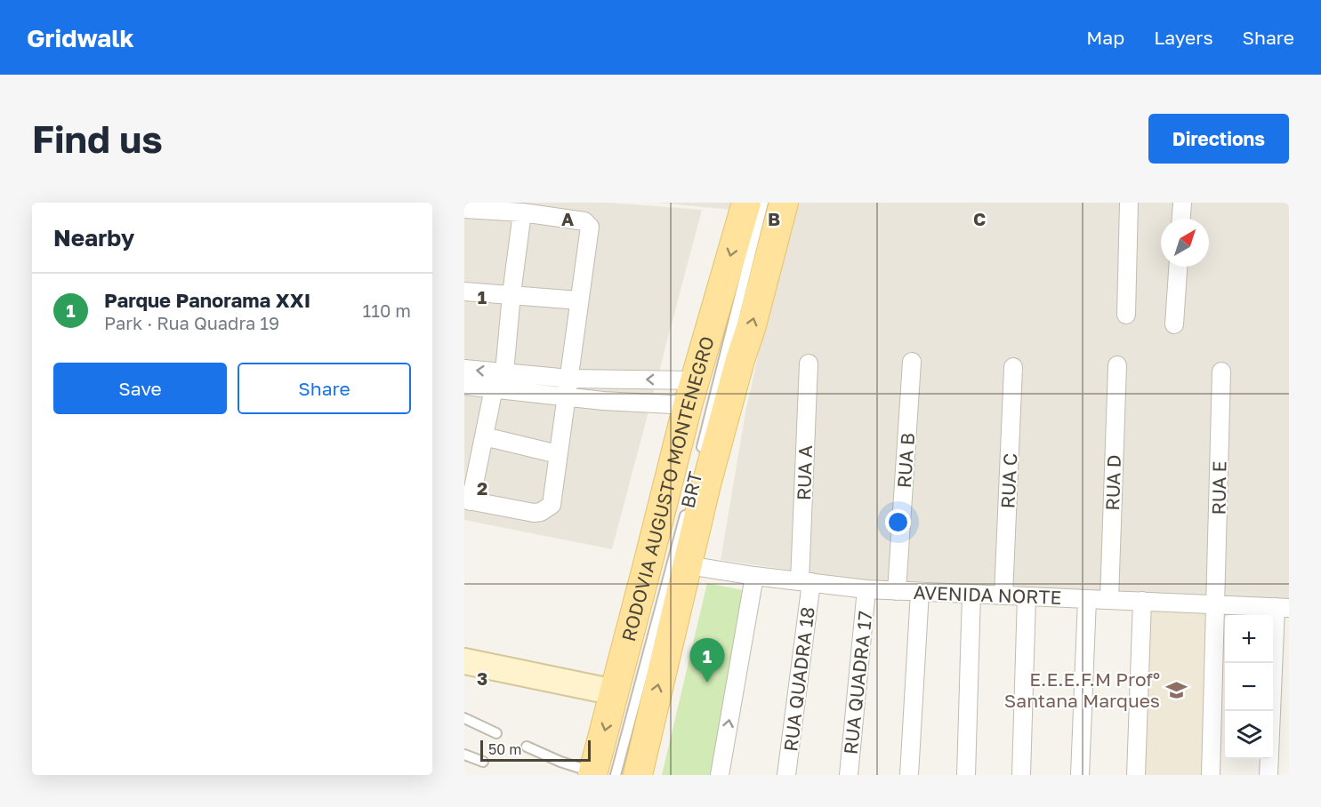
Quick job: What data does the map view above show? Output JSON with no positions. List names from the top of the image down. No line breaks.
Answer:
{"streets":{"main road":["RODOVIA AUGUSTO MONTENEGRO"],"street":["RUA B","RUA A","RUA C","RUA D","RUA E","AVENIDA NORTE","RUA QUADRA 18","RUA QUADRA 17"],"lane":["BRT"]},"crossings":[["RUA B","AVENIDA NORTE"],["RUA A","AVENIDA NORTE"],["RUA A","RUA QUADRA 18"],["RUA C","AVENIDA NORTE"],["RUA D","AVENIDA NORTE"],["RUA E","AVENIDA NORTE"],["RODOVIA AUGUSTO MONTENEGRO","BRT"],["RODOVIA AUGUSTO MONTENEGRO","AVENIDA NORTE"],["AVENIDA NORTE","RUA QUADRA 18"],["AVENIDA NORTE","RUA QUADRA 17"]],"places":{"school or university":["E.E.E.F.M Profº Santana Marques"]},"scale_bar":"50 m","north":"top right","page":{"header":"Gridwalk","nav":["Map","Layers","Share"],"buttons":["Directions",["Save","Share"]],"title":"Find us","heading":"Nearby","list":[{"mark":"1","name":"Parque Panorama XXI","note":"Park · Rua Quadra 19","value":"110 m"}],"map_buttons":["+","−"],"pins":"1","scale":"50 m"},"grid":{"columns":["A","B","C"],"rows":["1","2","3"]}}
